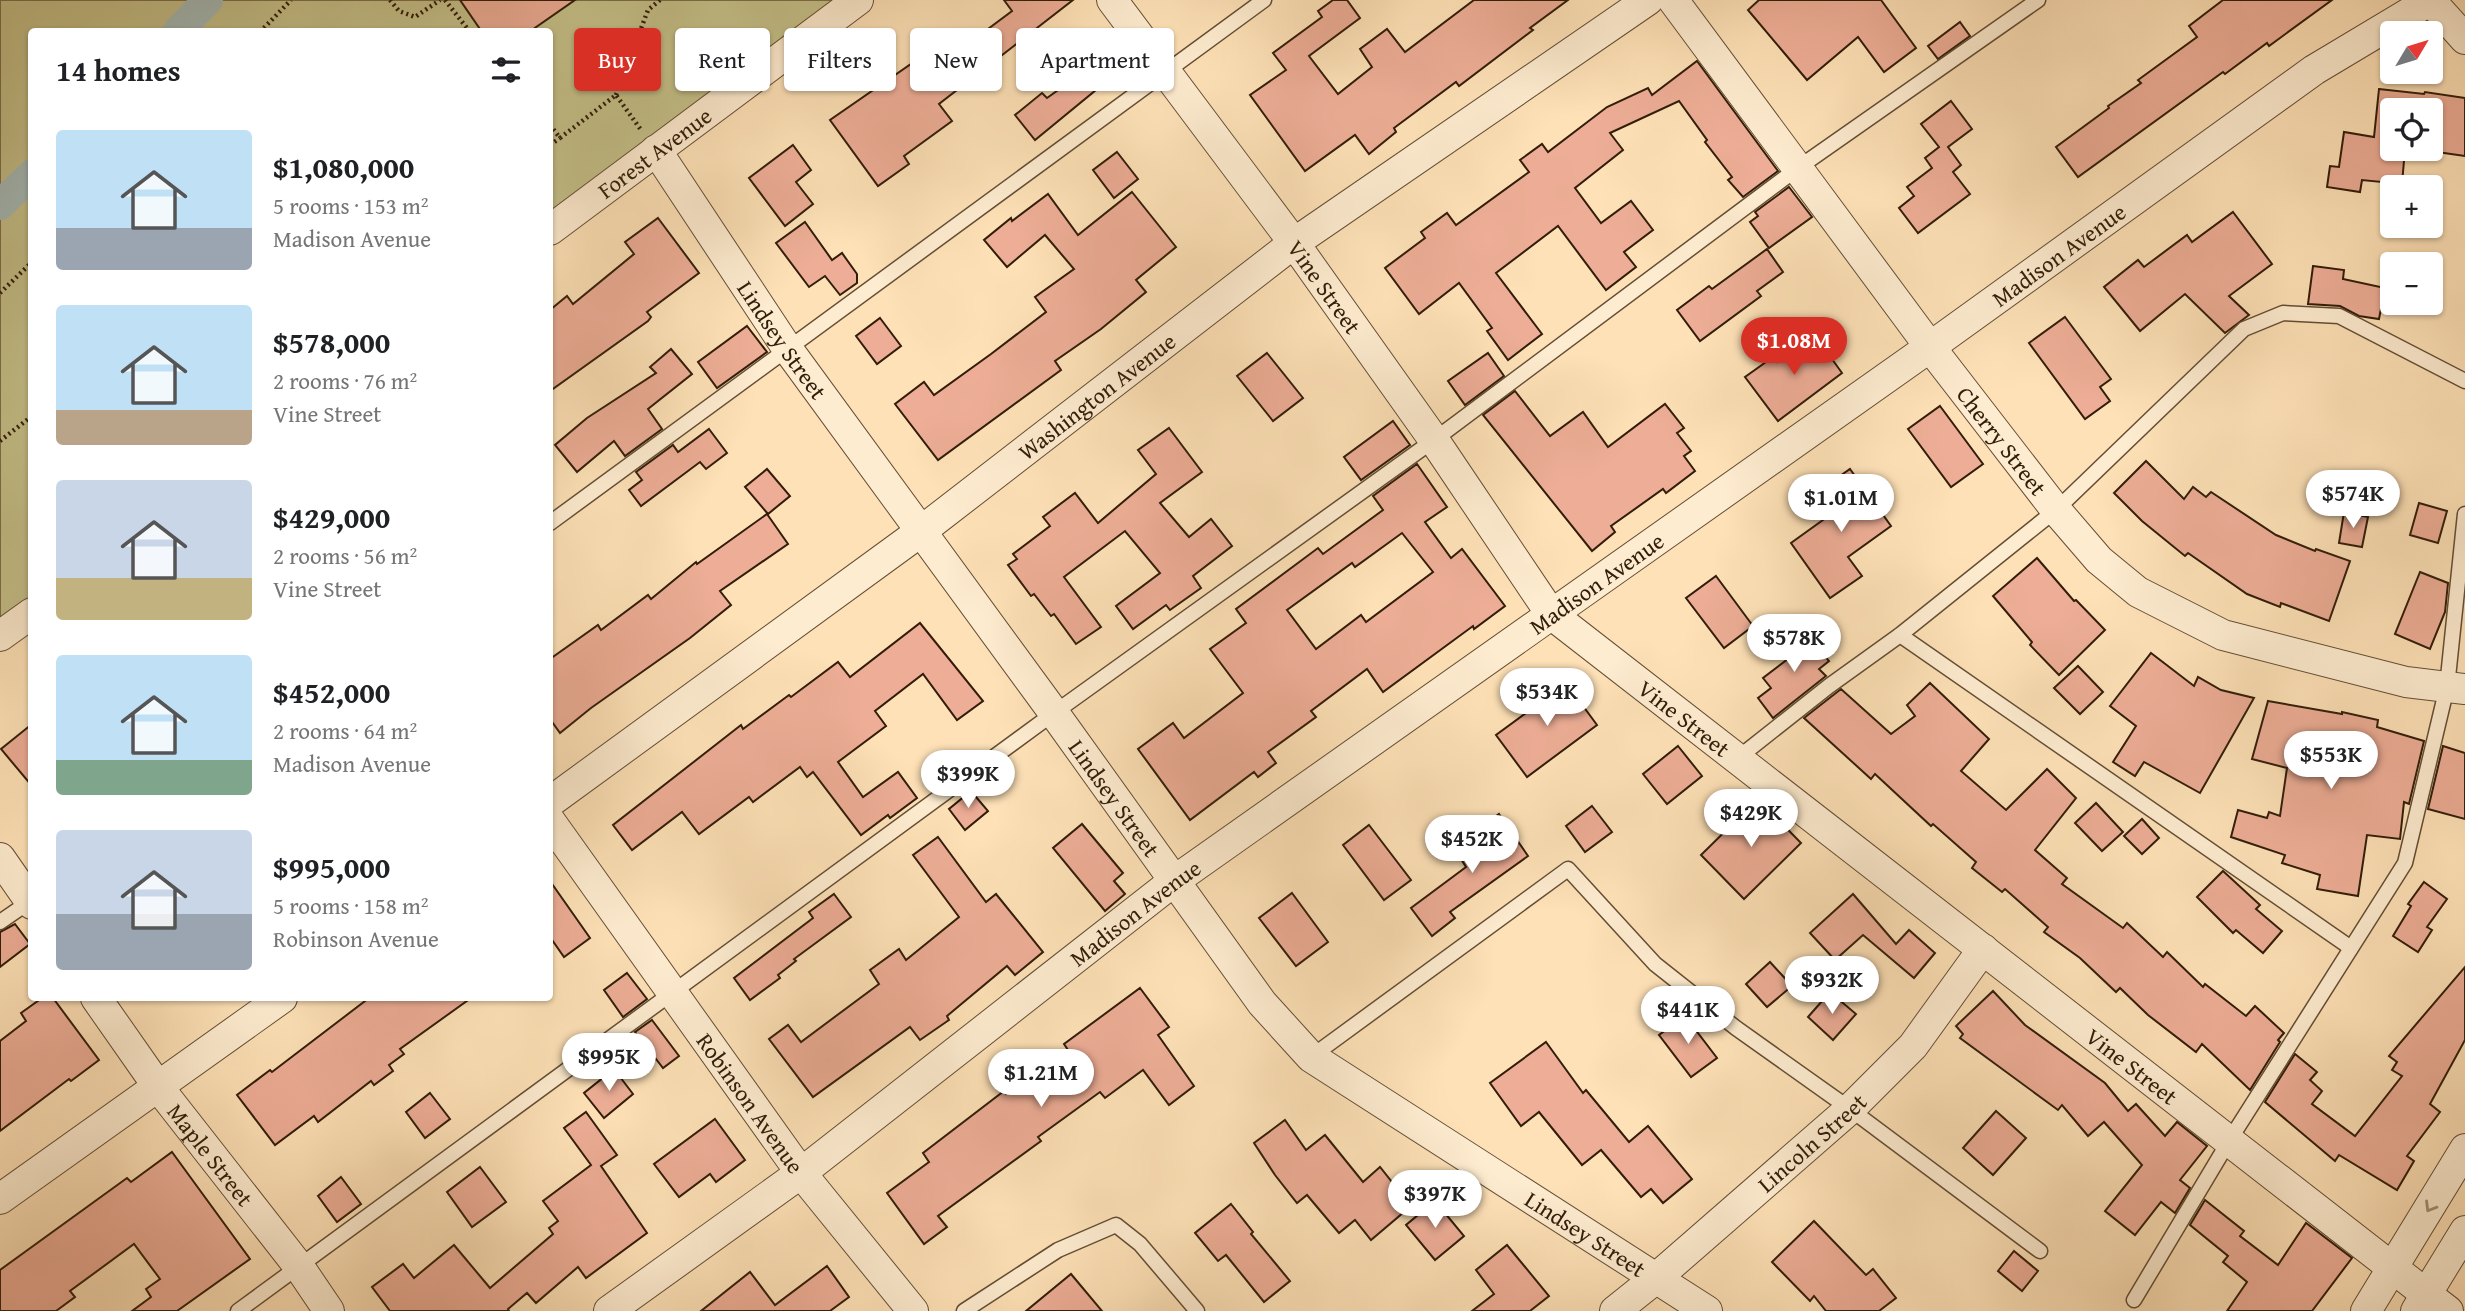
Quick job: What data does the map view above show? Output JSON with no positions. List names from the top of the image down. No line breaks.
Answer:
{"streets":{"street":["Forest Avenue","Madison Avenue","Vine Street","Lindsey Street","Washington Avenue","Cherry Street","Robinson Avenue","Lincoln Street","Maple Street"]},"crossings":[["Forest Avenue","Lindsey Street"],["Madison Avenue","Vine Street"],["Madison Avenue","Lindsey Street"],["Madison Avenue","Cherry Street"],["Madison Avenue","Robinson Avenue"],["Vine Street","Washington Avenue"],["Vine Street","Lincoln Street"],["Lindsey Street","Washington Avenue"],["Lindsey Street","Lincoln Street"]],"north":"top right","page":{"map_buttons":["+","−"],"chip":["Buy","Rent","Filters","New","Apartment"],"heading":"14 homes","list":[{"name":"$1,080,000","note":"5 rooms · 153 m² · Madison Avenue"},{"name":"$578,000","note":"2 rooms · 76 m² · Vine Street"},{"name":"$429,000","note":"2 rooms · 56 m² · Vine Street"},{"name":"$452,000","note":"2 rooms · 64 m² · Madison Avenue"},{"name":"$995,000","note":"5 rooms · 158 m² · Robinson Avenue"}],"price":["$1.08M","$574K","$1.01M","$578K","$534K","$553K","$399K","$429K","$452K","$932K","$441K","$995K","$1.21M","$397K"]}}
